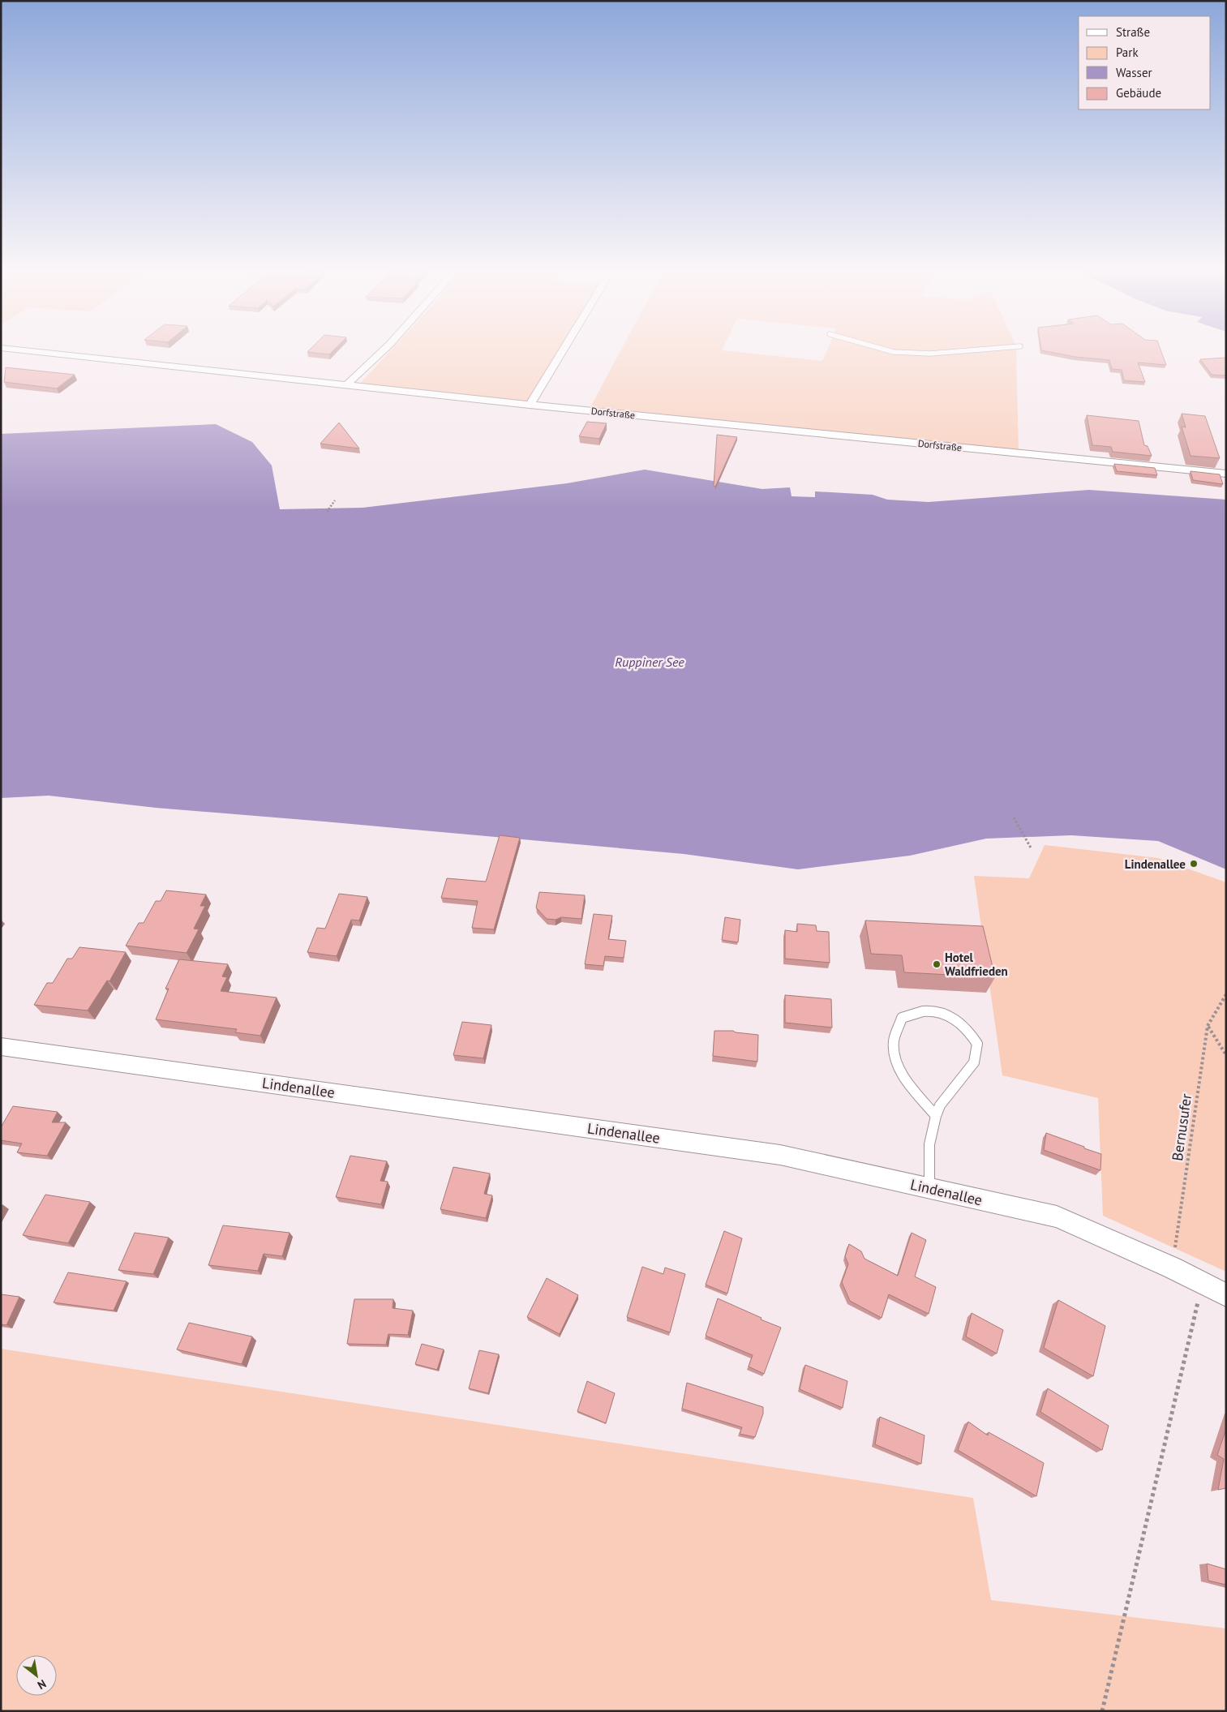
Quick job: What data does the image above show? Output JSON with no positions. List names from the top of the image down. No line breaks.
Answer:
{"streets":{"street":["Dorfstraße","Lindenallee"],"path":["Bernusufer"]},"crossings":[["Lindenallee","Bernusufer"]],"water":["Ruppiner See"],"places":["Lindenallee","Hotel Waldfrieden"],"legend":["Straße","Park","Wasser","Gebäude"],"north":"bottom right"}
